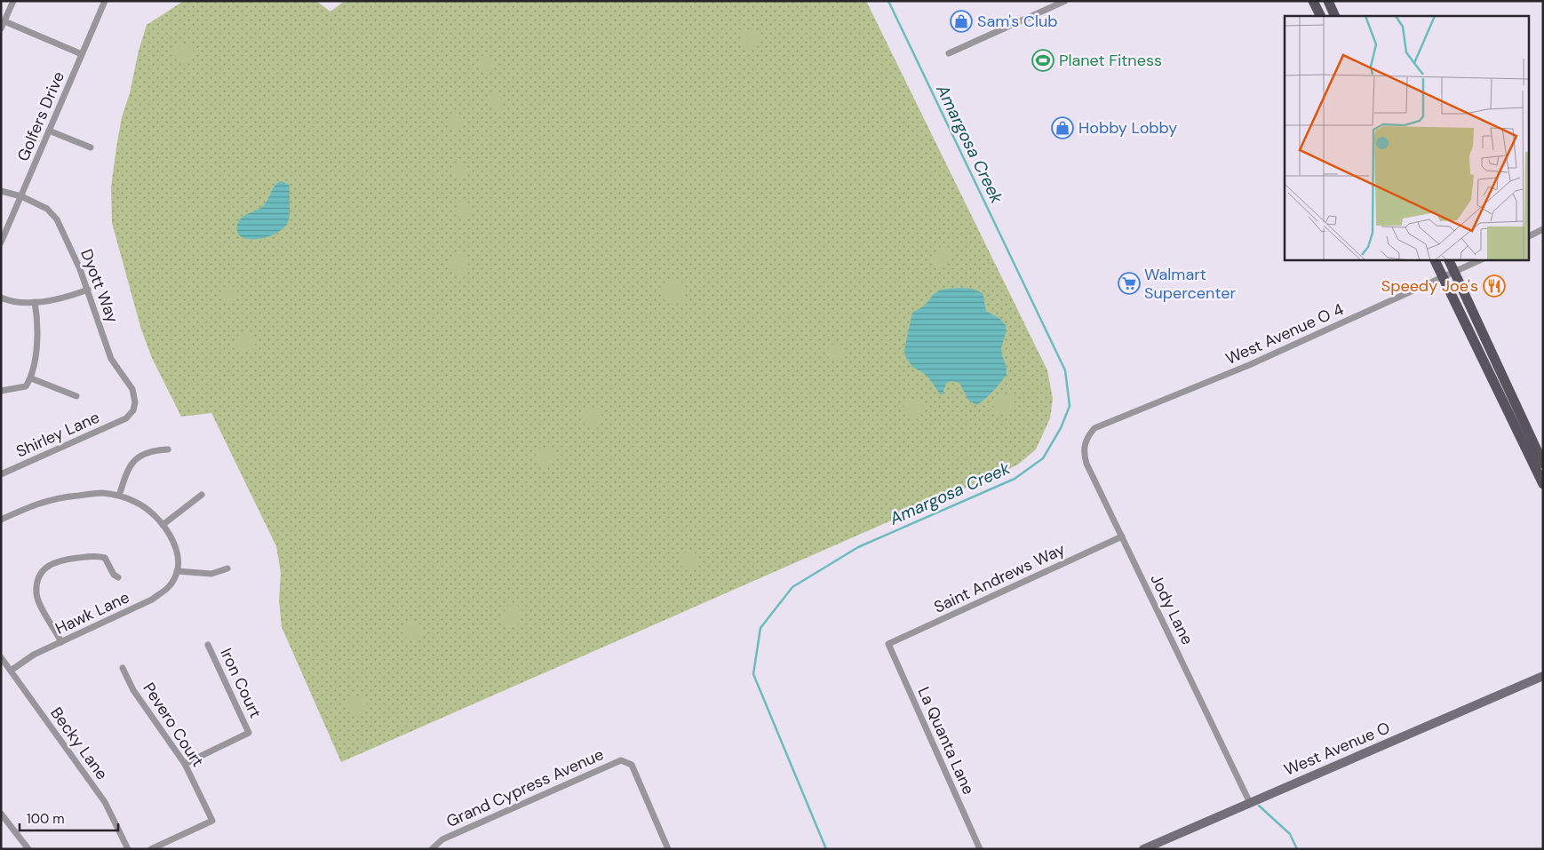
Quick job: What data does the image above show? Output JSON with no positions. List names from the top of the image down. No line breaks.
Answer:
{"streets":{"main road":["West Avenue O"],"street":["Golfers Drive","Dyott Way","West Avenue O 4","Shirley Lane","Saint Andrews Way","Jody Lane","Hawk Lane","Iron Court","Pevero Court","La Quanta Lane","Becky Lane","Grand Cypress Avenue"]},"crossings":[["Golfers Drive","Dyott Way"],["Dyott Way","Shirley Lane"],["West Avenue O 4","Jody Lane"],["Saint Andrews Way","Jody Lane"],["Saint Andrews Way","La Quanta Lane"],["Jody Lane","West Avenue O"],["Hawk Lane","Becky Lane"],["Iron Court","Pevero Court"]],"water":["Amargosa Creek"],"places":{"shop":["Sam's Club","Hobby Lobby"],"sports":["Planet Fitness"],"supermarket":["Walmart Supercenter"],"restaurant":["Speedy Joe's"]},"scale_bar":"100 m"}
